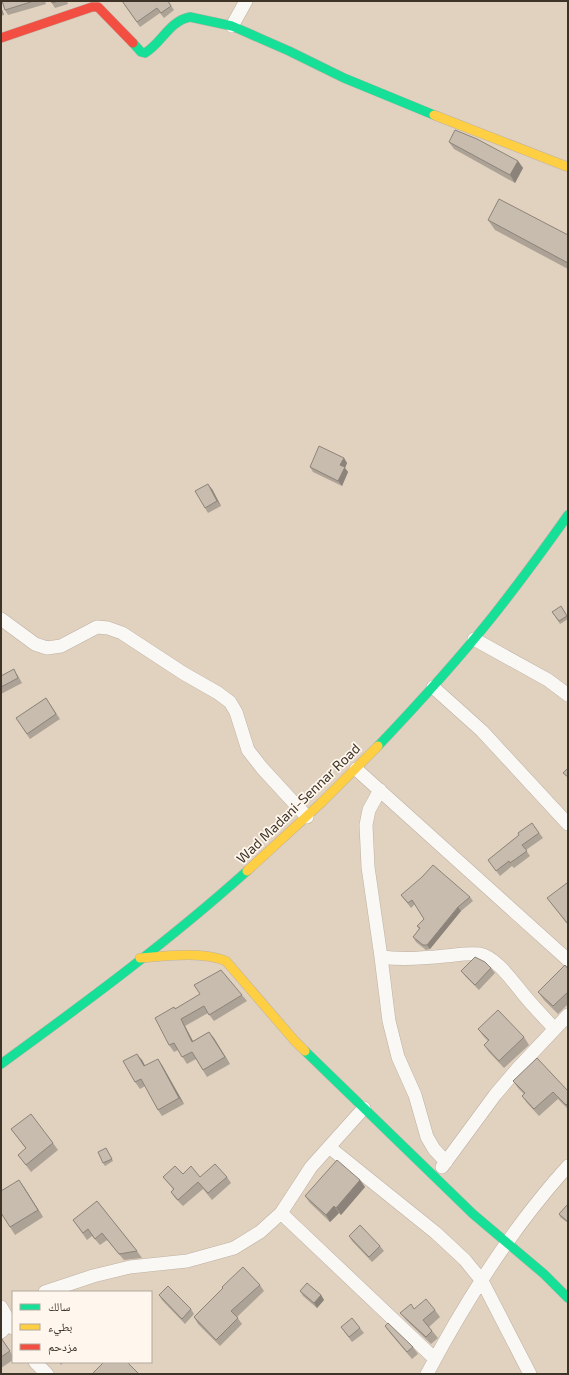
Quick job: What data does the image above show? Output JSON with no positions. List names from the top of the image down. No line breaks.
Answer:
{"streets":{"main road":["Wad Madani-Sennar Road"]},"legend":["سالك","بطيء","مزدحم"]}
